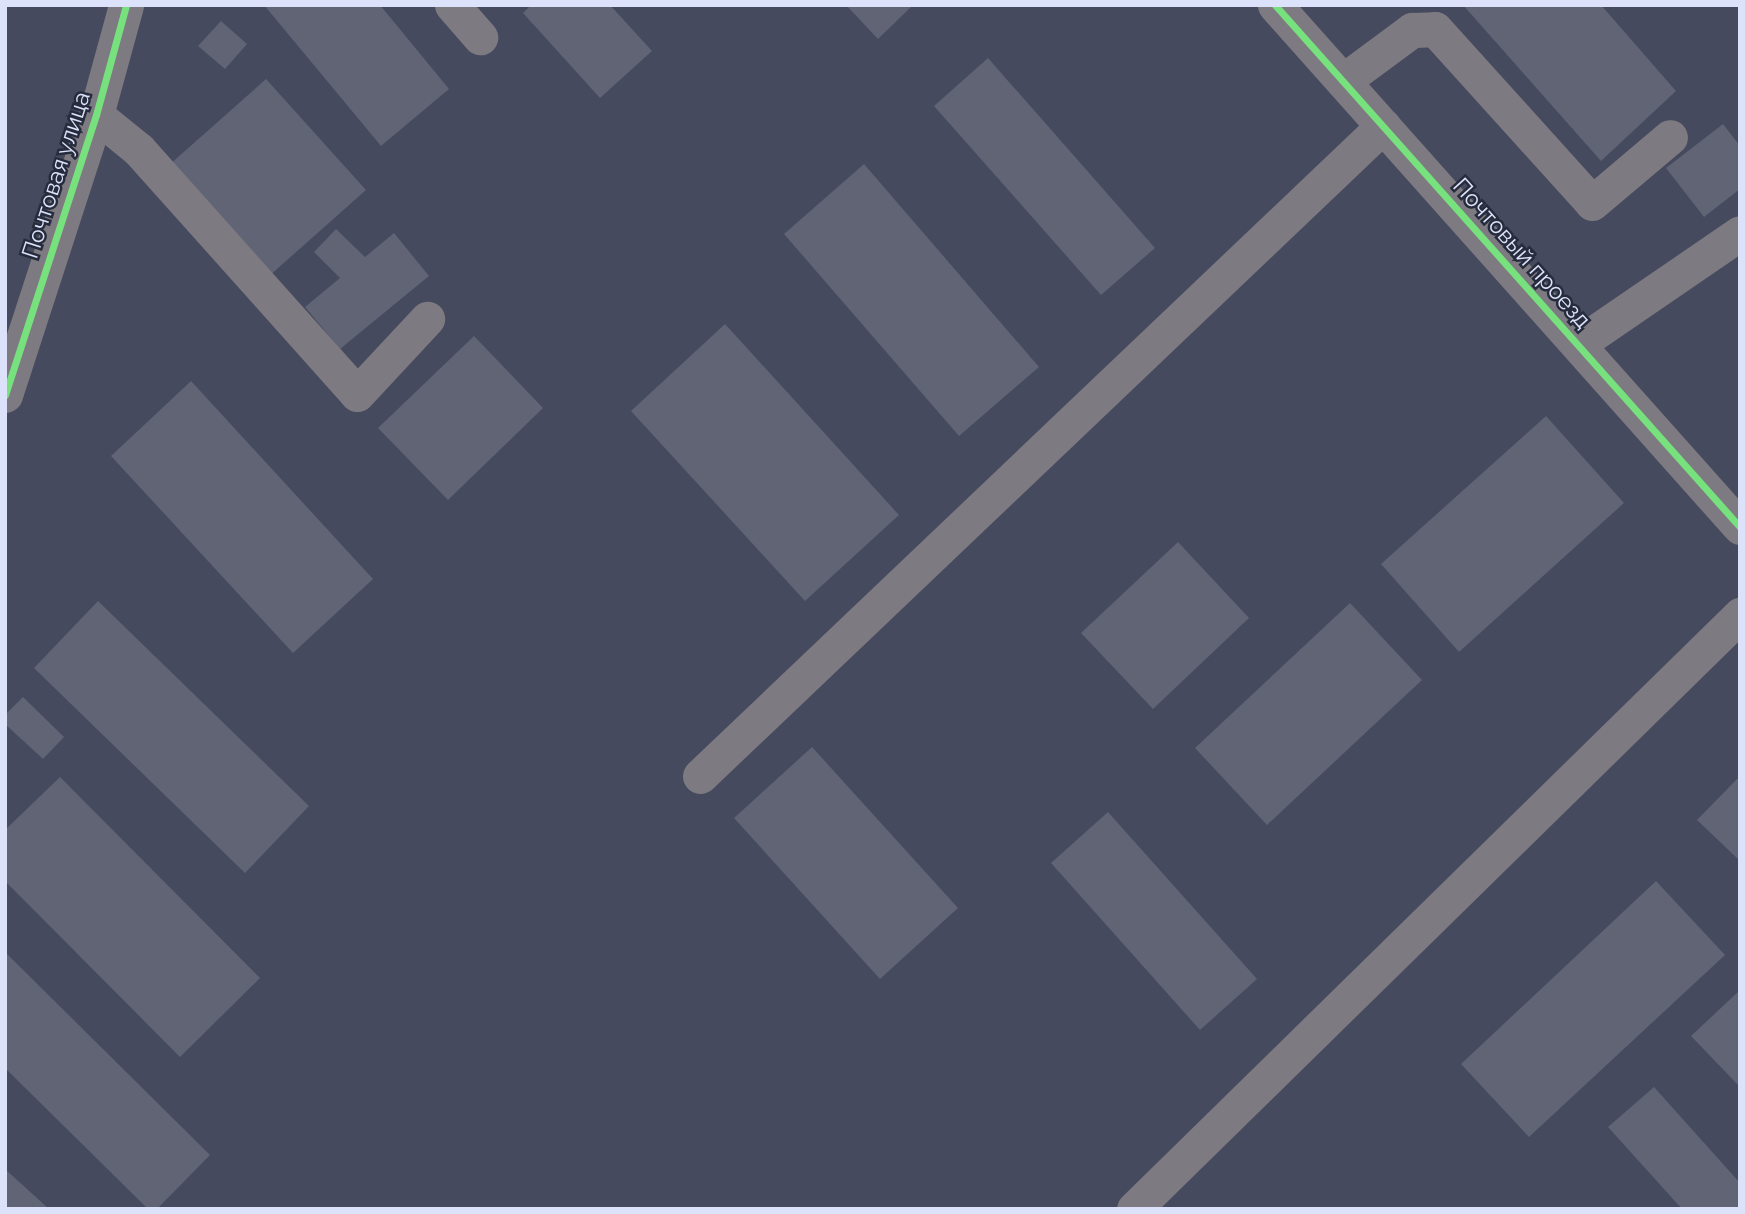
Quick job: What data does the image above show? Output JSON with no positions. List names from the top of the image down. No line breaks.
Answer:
{"streets":{"street":["Почтовая улица","Почтовый проезд"]}}
